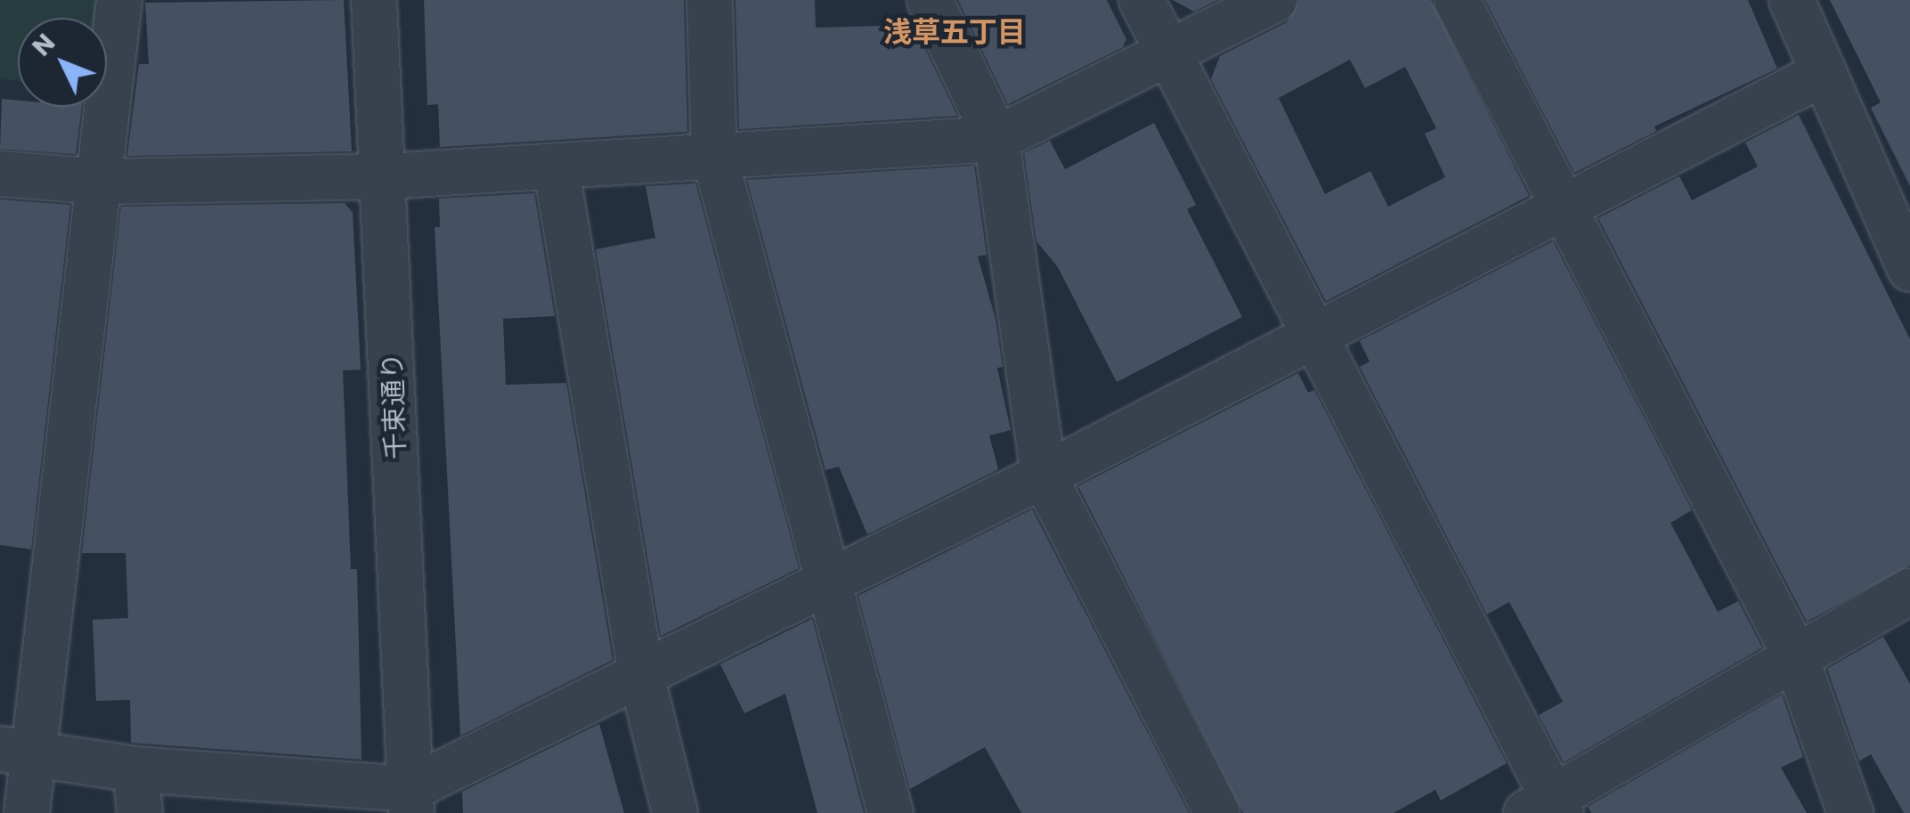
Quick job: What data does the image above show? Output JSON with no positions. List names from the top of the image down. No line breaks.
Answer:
{"streets":{"street":["千束通り"]},"districts":["浅草五丁目"],"north":"top left"}
